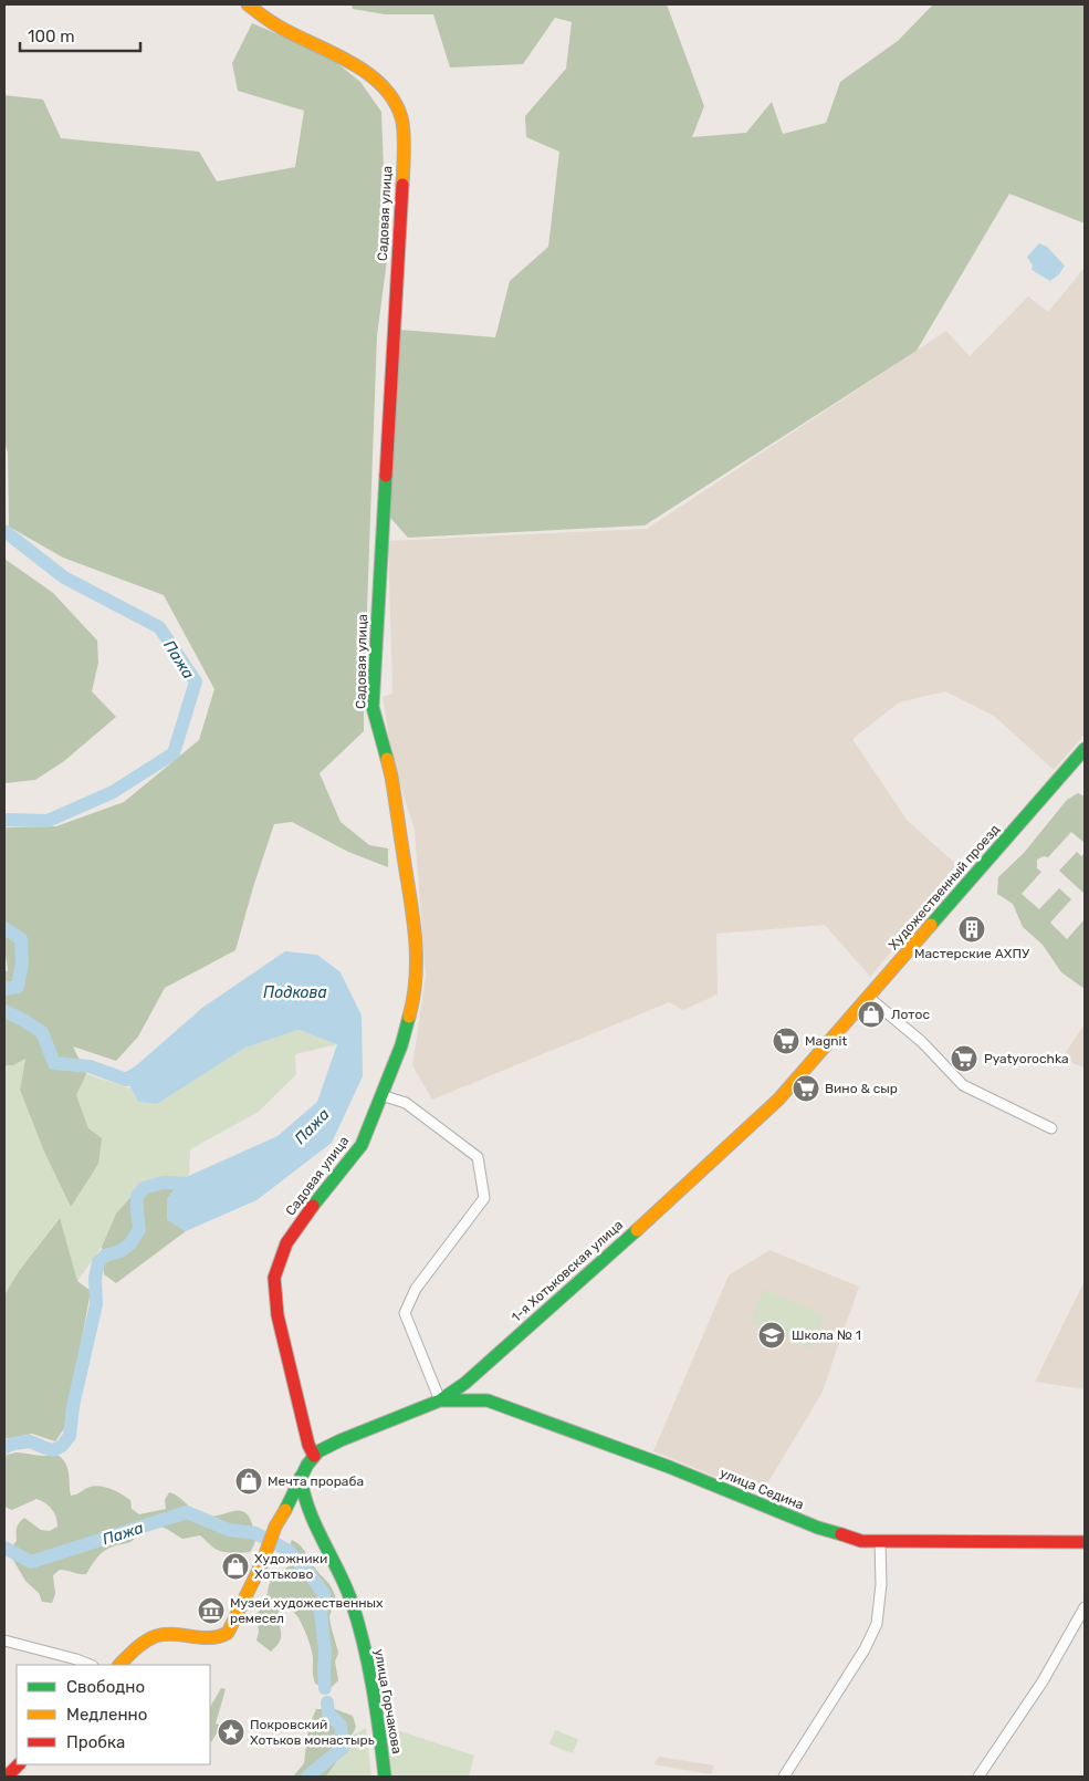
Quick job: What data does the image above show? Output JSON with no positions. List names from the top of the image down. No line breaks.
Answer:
{"streets":{"street":["Садовая улица","Художественный проезд","1-я Хотьковская улица","улица Седина","улица Горчакова"]},"crossings":[["Садовая улица","1-я Хотьковская улица"],["Художественный проезд","1-я Хотьковская улица"],["1-я Хотьковская улица","улица Седина"],["1-я Хотьковская улица","улица Горчакова"]],"water":["Пажа","Подкова"],"places":{"building":["Мастерские АХПУ"],"shop":["Лотос","Мечта прораба","Художники Хотьково"],"supermarket":["Magnit","Pyatyorochka","Вино & сыр"],"school or university":["Школа № 1"],"museum":["Музей художественных ремесел"],"place":["Покровский Хотьков монастырь"]},"legend":["Свободно","Медленно","Пробка"],"scale_bar":"100 m"}
